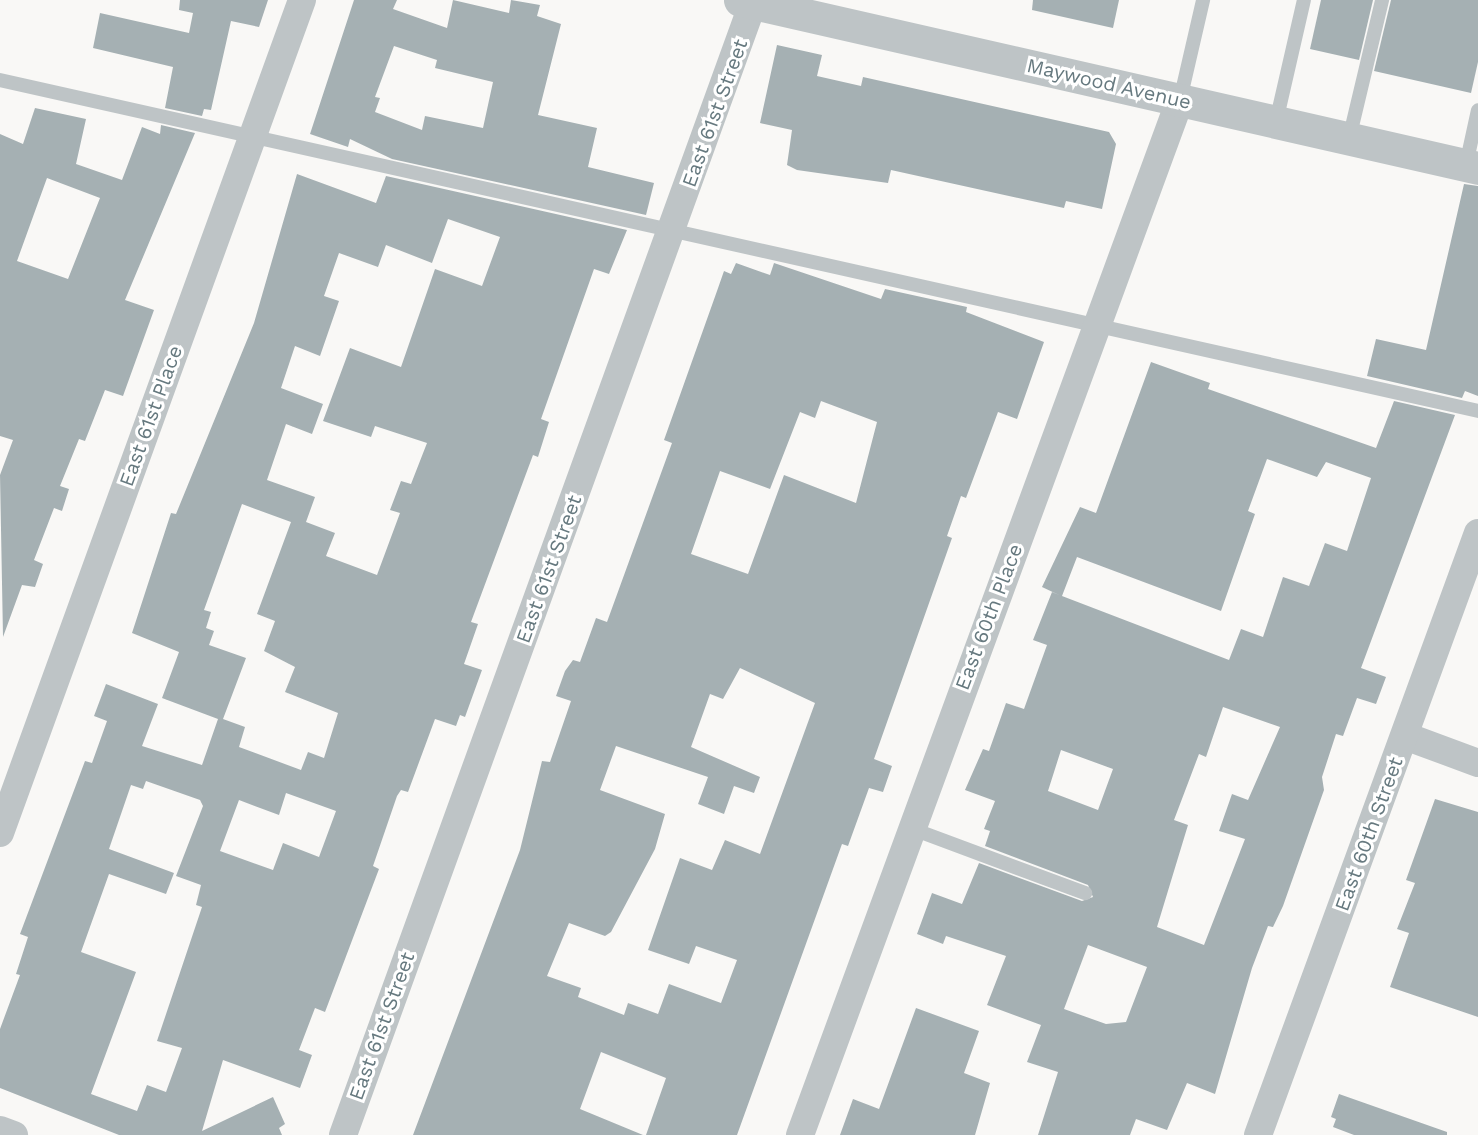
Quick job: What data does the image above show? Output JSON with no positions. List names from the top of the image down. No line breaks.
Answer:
{"streets":{"street":["Maywood Avenue","East 61st Street","East 61st Place","East 60th Place","East 60th Street"]},"crossings":[["Maywood Avenue","East 61st Street"],["Maywood Avenue","East 60th Place"]]}
